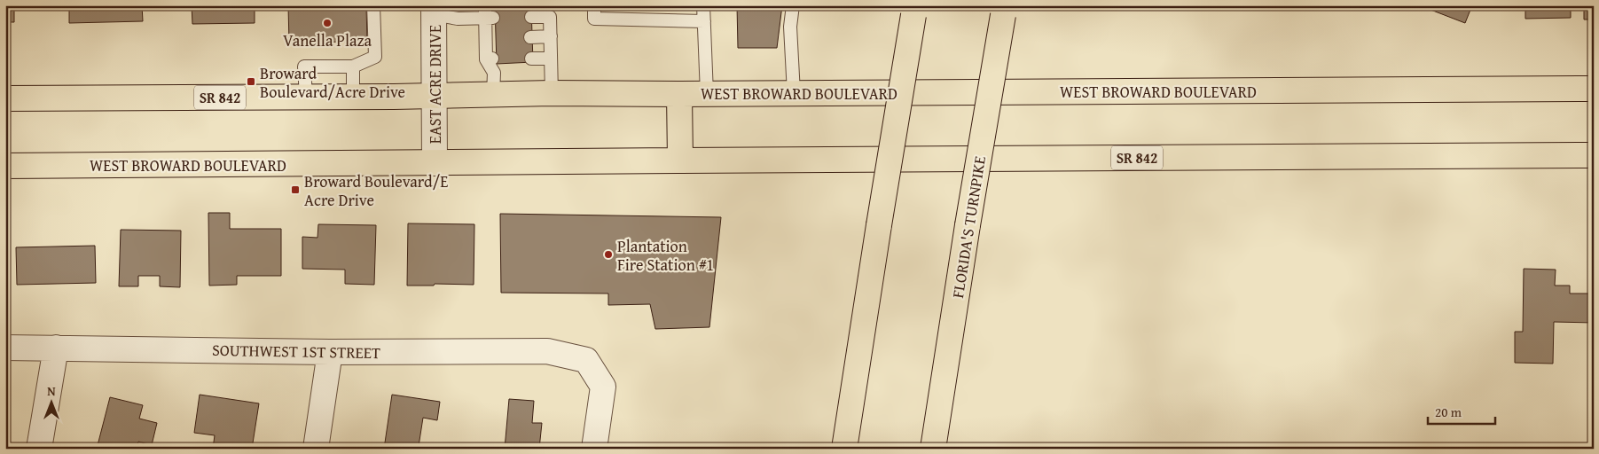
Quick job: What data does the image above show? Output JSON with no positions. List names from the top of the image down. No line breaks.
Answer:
{"streets":{"main road":["WEST BROWARD BOULEVARD","SR 842","FLORIDA'S TURNPIKE"],"street":["EAST ACRE DRIVE","SOUTHWEST 1ST STREET"]},"crossings":[["EAST ACRE DRIVE","WEST BROWARD BOULEVARD"]],"places":{"other":["Vanella Plaza","Plantation Fire Station #1"],"transit":["Broward Boulevard/Acre Drive","Broward Boulevard/E Acre Drive"]},"scale_bar":"20 m","north":"top"}
